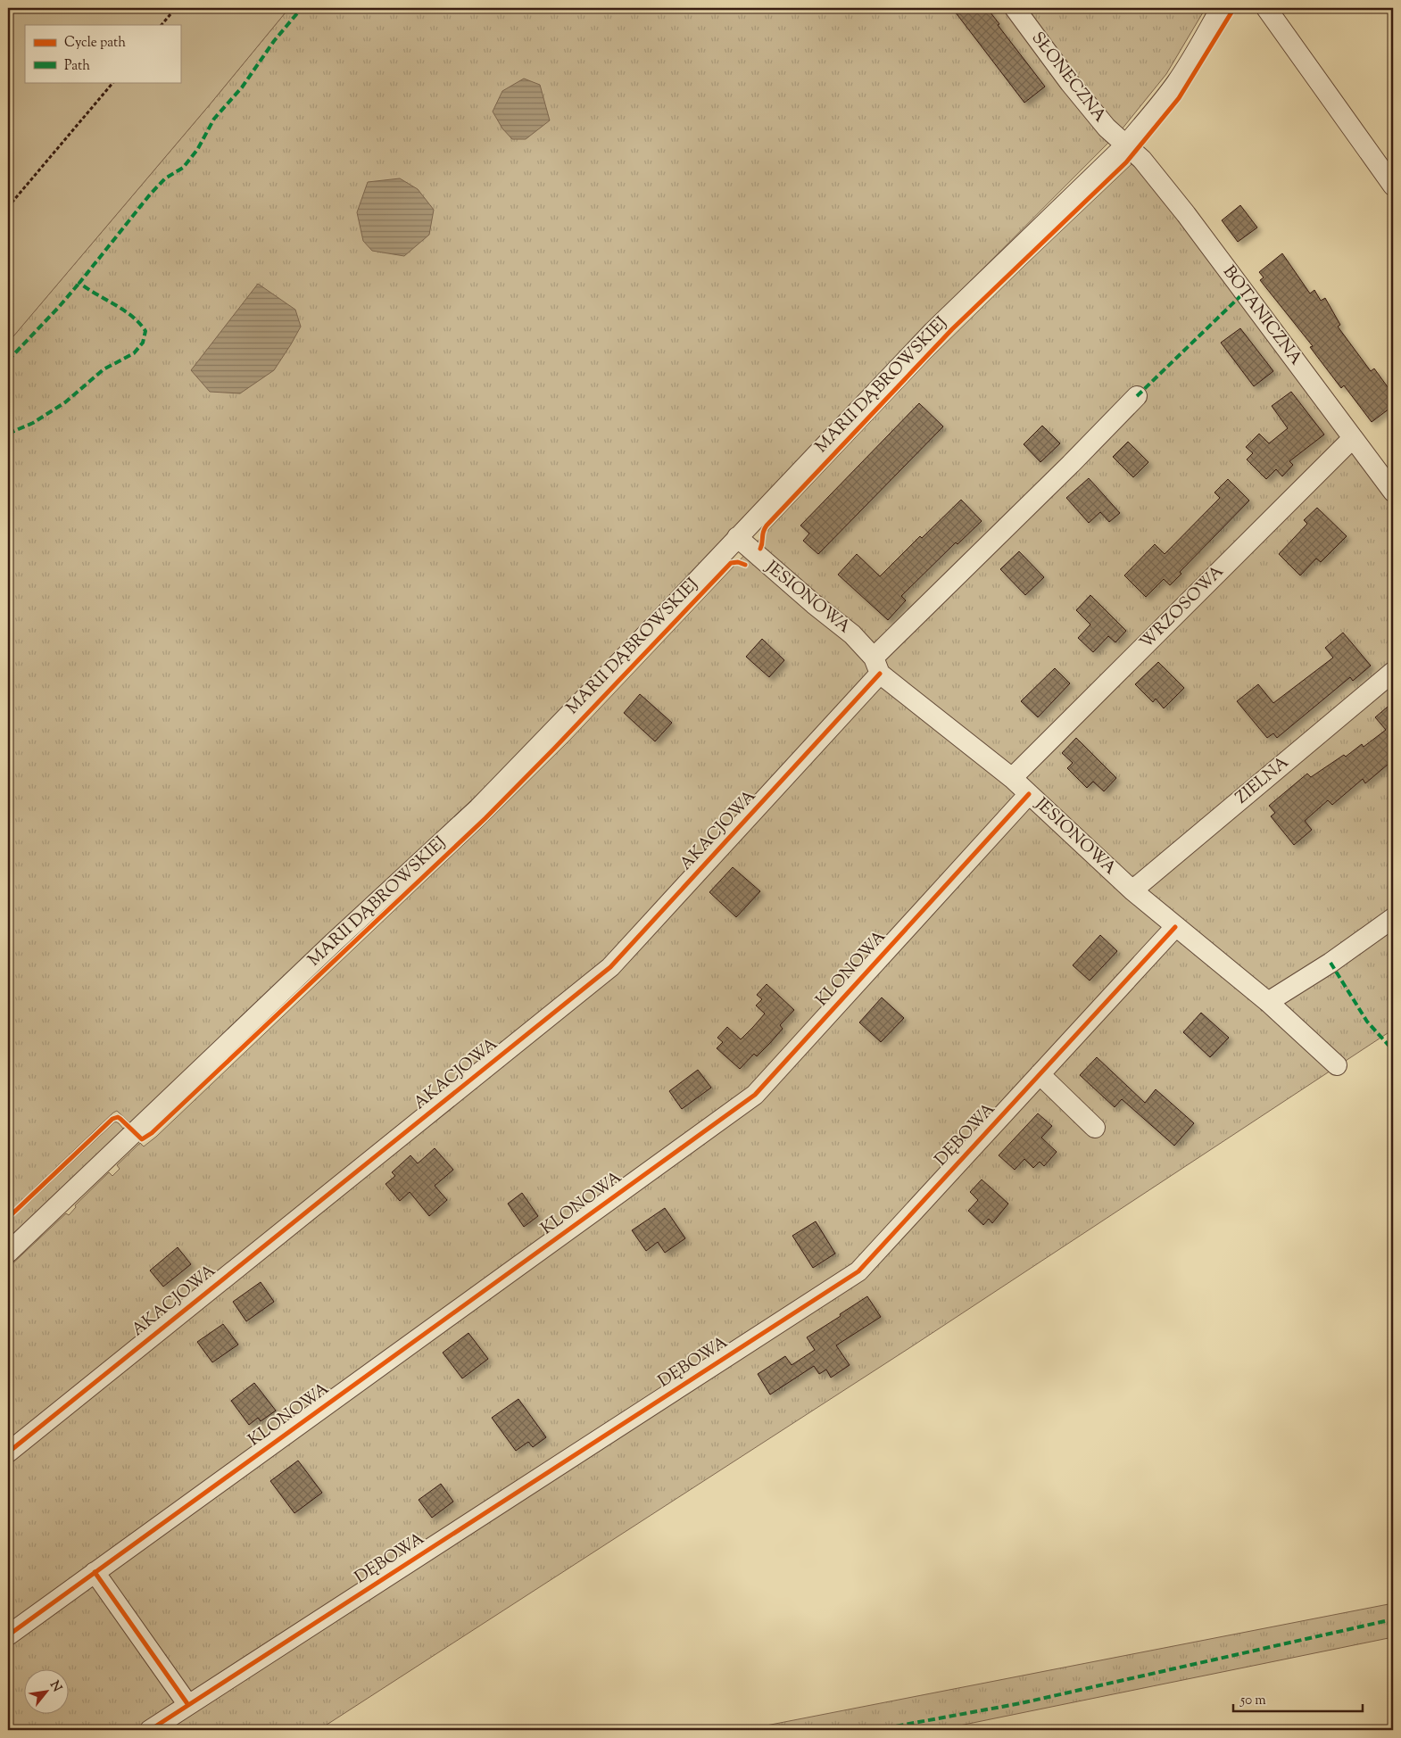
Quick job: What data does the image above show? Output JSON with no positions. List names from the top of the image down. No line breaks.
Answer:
{"streets":{"street":["SŁONECZNA","BOTANICZNA","MARII DĄBROWSKIEJ","JESIONOWA","WRZOSOWA","ZIELNA","AKACJOWA","KLONOWA","DĘBOWA"]},"crossings":[["SŁONECZNA","BOTANICZNA"],["SŁONECZNA","MARII DĄBROWSKIEJ"],["BOTANICZNA","MARII DĄBROWSKIEJ"],["BOTANICZNA","WRZOSOWA"],["MARII DĄBROWSKIEJ","JESIONOWA"],["JESIONOWA","WRZOSOWA"],["JESIONOWA","ZIELNA"],["JESIONOWA","AKACJOWA"],["JESIONOWA","KLONOWA"],["JESIONOWA","DĘBOWA"]],"legend":["Cycle path","Path"],"scale_bar":"50 m","north":"top right"}
